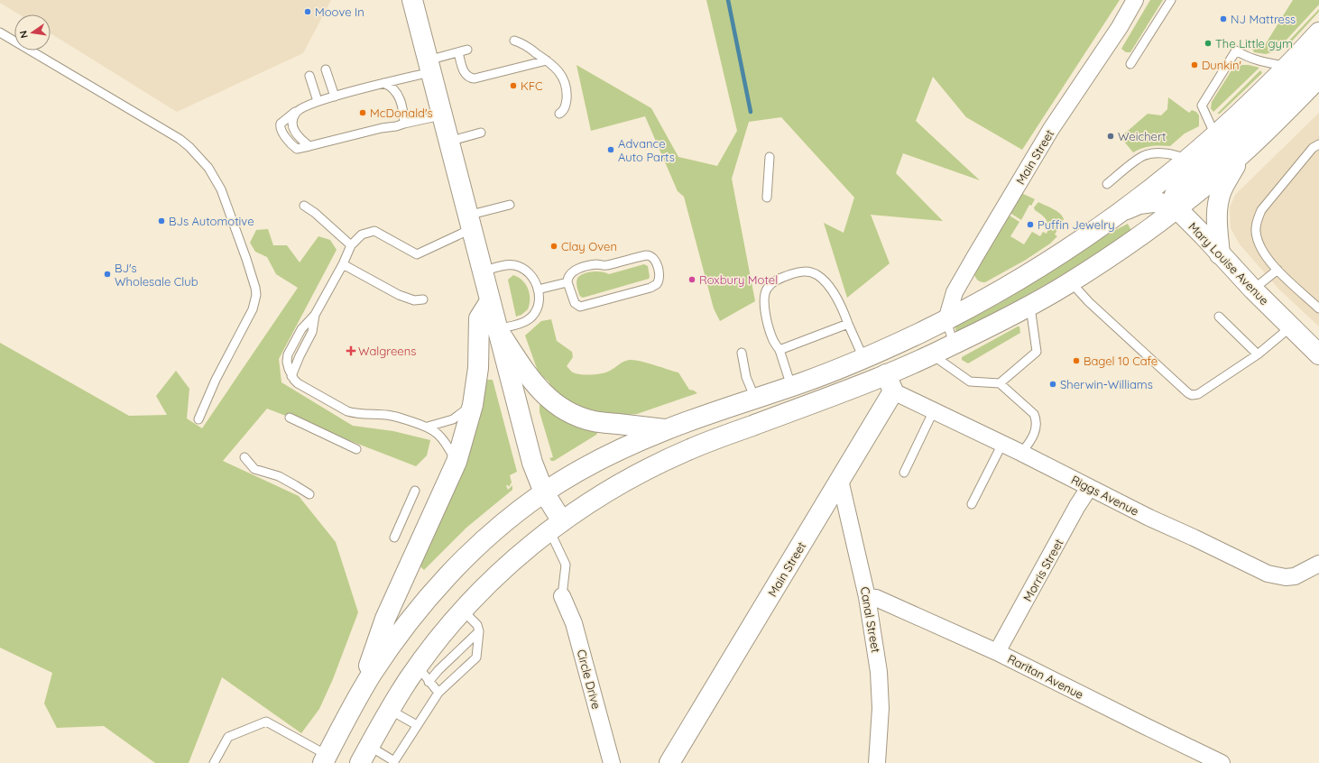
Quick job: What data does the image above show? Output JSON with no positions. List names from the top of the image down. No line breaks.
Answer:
{"streets":{"main road":["Main Street","Mary Louise Avenue"],"street":["Riggs Avenue","Morris Street","Canal Street","Raritan Avenue","Circle Drive"]},"crossings":[["Main Street","Riggs Avenue"],["Main Street","Canal Street"],["Riggs Avenue","Morris Street"],["Morris Street","Raritan Avenue"],["Canal Street","Raritan Avenue"]],"places":{"other":["Moove In","NJ Mattress","The Little gym","Dunkin'","KFC","McDonald's","Weichert","Advance Auto Parts","BJs Automotive","Puffin Jewelry","Clay Oven","BJ's Wholesale Club","Roxbury Motel","Bagel 10 Cafe","Sherwin-Williams"],"health":["Walgreens"]},"north":"left"}
